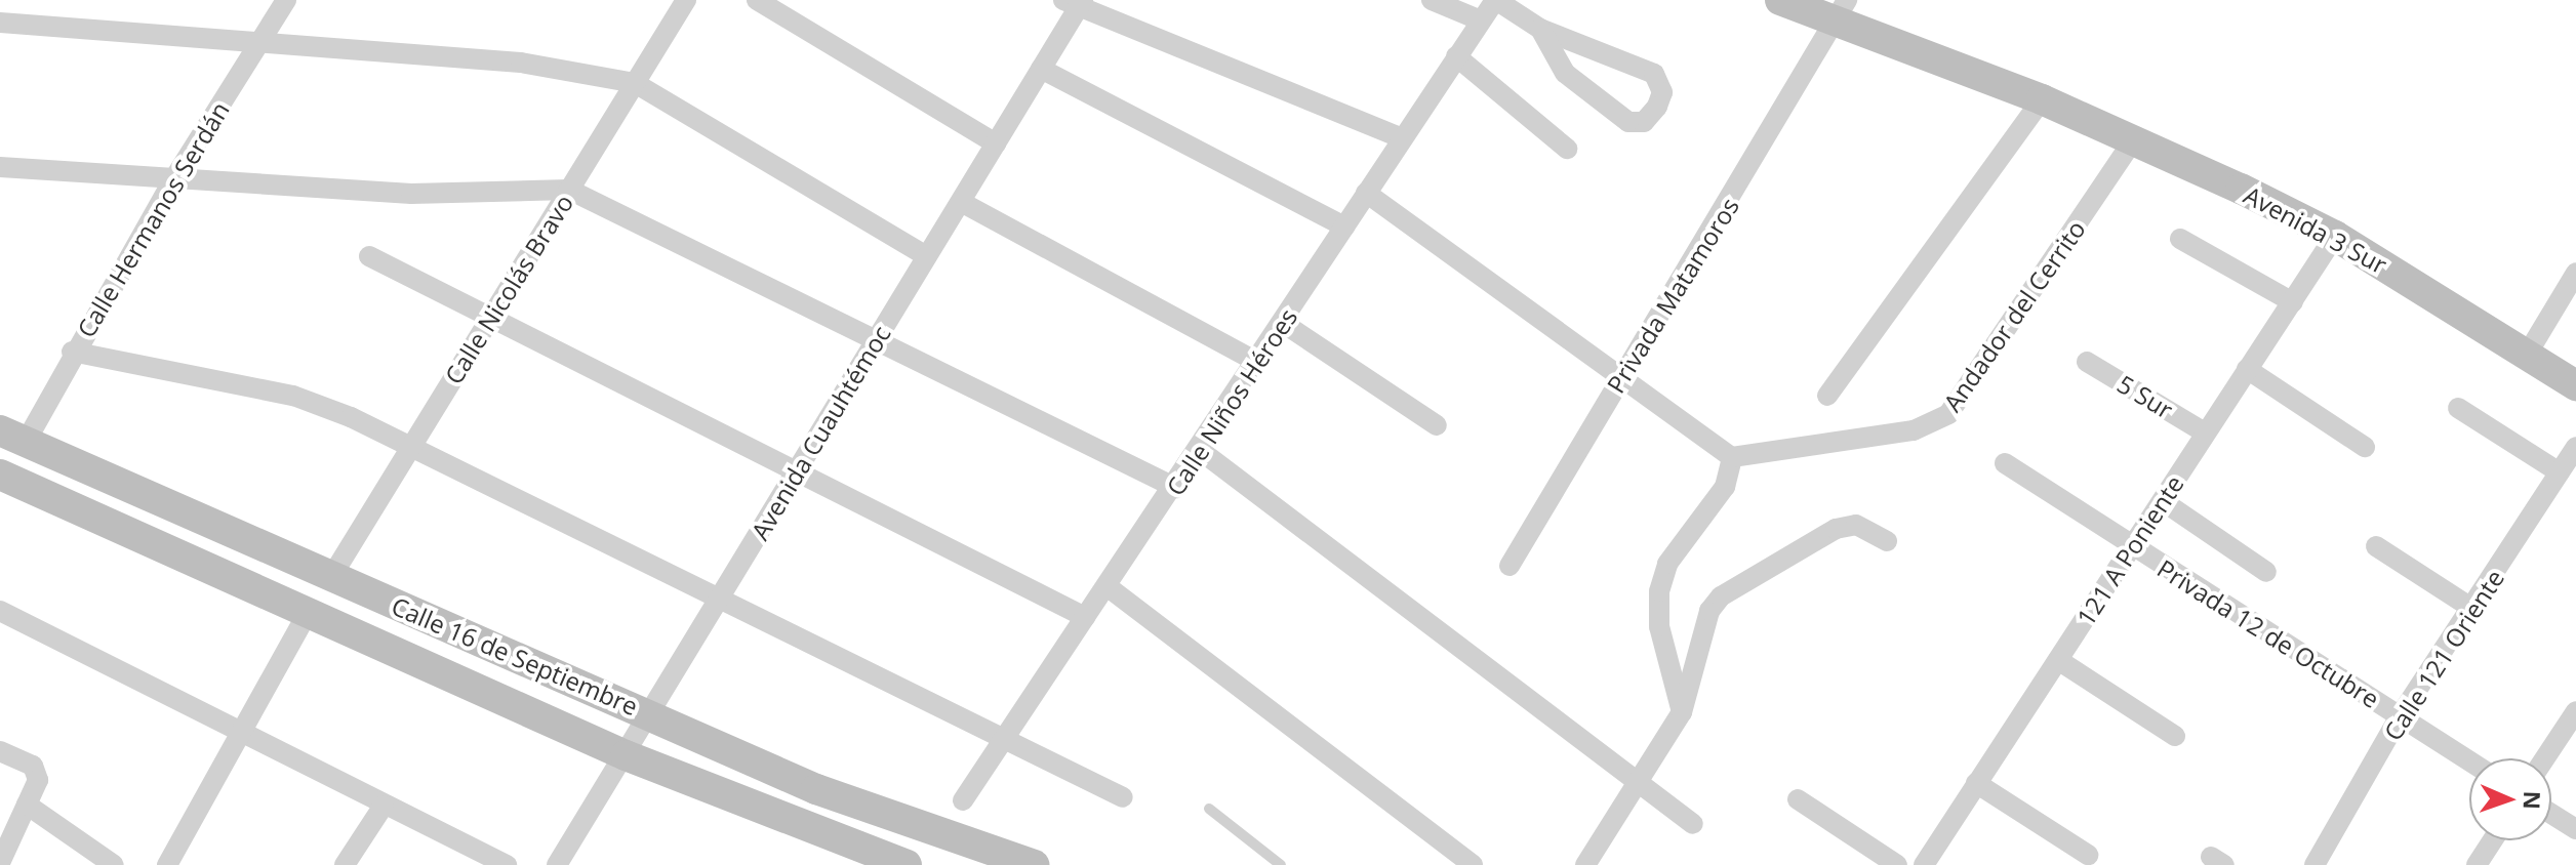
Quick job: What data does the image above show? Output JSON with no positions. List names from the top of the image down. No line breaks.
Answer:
{"streets":{"main road":["Avenida 3 Sur","Calle 16 de Septiembre"],"street":["Calle Hermanos Serdán","Calle Nicolás Bravo","Privada Matamoros","Andador del Cerrito","5 Sur","Calle Niños Héroes","Avenida Cuauhtémoc","121 A Poniente","Privada 12 de Octubre","Calle 121 Oriente"]},"crossings":[["Calle Hermanos Serdán","Calle 16 de Septiembre"],["Avenida 3 Sur","Privada Matamoros"],["Avenida 3 Sur","Andador del Cerrito"],["Avenida 3 Sur","121 A Poniente"],["Calle Nicolás Bravo","Calle 16 de Septiembre"],["5 Sur","121 A Poniente"],["Avenida Cuauhtémoc","Calle 16 de Septiembre"],["121 A Poniente","Privada 12 de Octubre"],["Privada 12 de Octubre","Calle 121 Oriente"]],"north":"right"}
